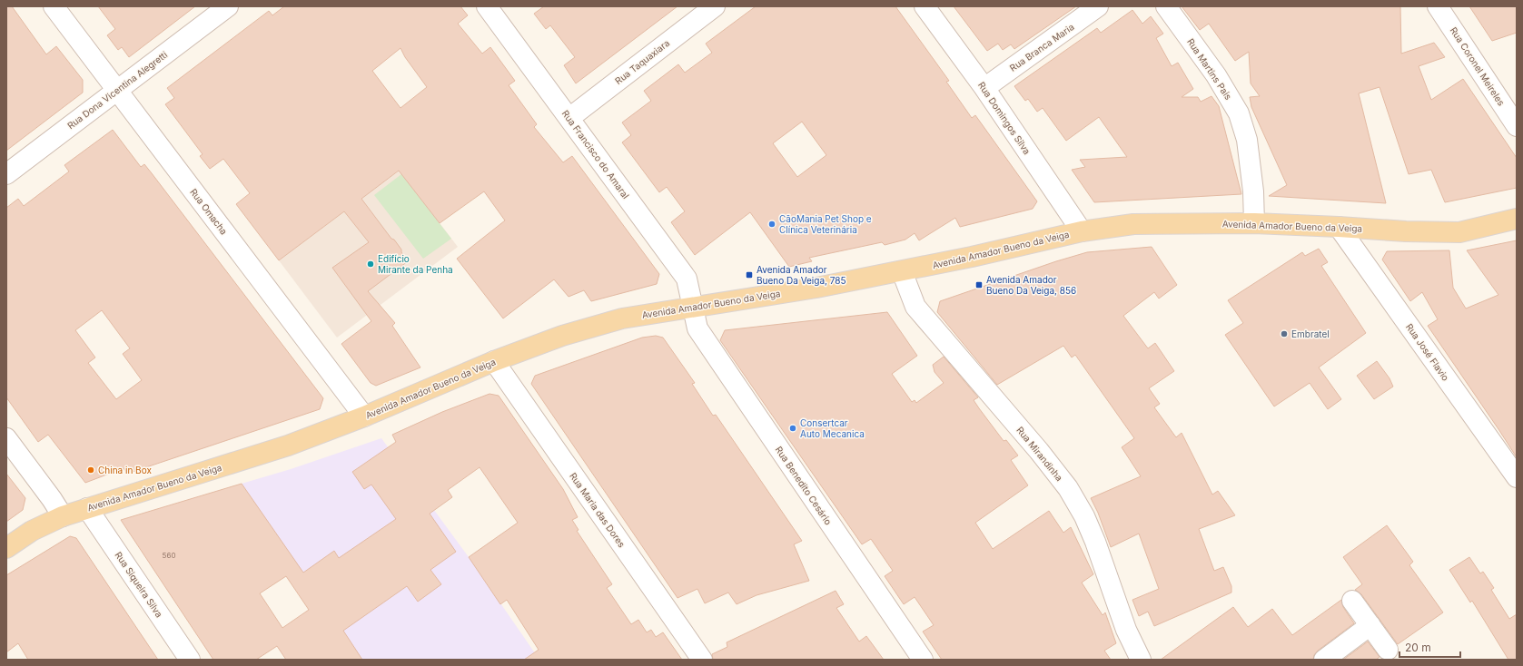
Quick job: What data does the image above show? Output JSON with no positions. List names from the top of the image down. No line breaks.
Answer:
{"streets":{"main road":["Avenida Amador Bueno da Veiga"],"street":["Rua Branca Maria","Rua Taquaxiara","Rua Coronel Meireles","Rua Martins Pais","Rua Dona Vicentina Alegretti","Rua Domingos Silva","Rua Francisco do Amaral","Rua Omacha","Rua José Flavio","Rua Mirandinha","Rua Benedito Cesário","Rua Maria das Dores","Rua Siqueira Silva"]},"crossings":[["Rua Branca Maria","Rua Domingos Silva"],["Rua Taquaxiara","Rua Francisco do Amaral"],["Rua Martins Pais","Avenida Amador Bueno da Veiga"],["Rua Dona Vicentina Alegretti","Rua Omacha"],["Rua Domingos Silva","Avenida Amador Bueno da Veiga"],["Rua Francisco do Amaral","Avenida Amador Bueno da Veiga"],["Rua Francisco do Amaral","Rua Benedito Cesário"],["Rua Omacha","Avenida Amador Bueno da Veiga"],["Avenida Amador Bueno da Veiga","Rua José Flavio"],["Avenida Amador Bueno da Veiga","Rua Mirandinha"],["Avenida Amador Bueno da Veiga","Rua Benedito Cesário"],["Avenida Amador Bueno da Veiga","Rua Maria das Dores"],["Avenida Amador Bueno da Veiga","Rua Siqueira Silva"]],"places":{"other":["CãoMania Pet Shop e Clínica Veterinária","Edifício Mirante da Penha","Embratel","Consertcar Auto Mecanica","China in Box"],"transit":["Avenida Amador Bueno Da Veiga, 785","Avenida Amador Bueno Da Veiga, 856"]},"house_numbers":["560"],"scale_bar":"20 m"}
